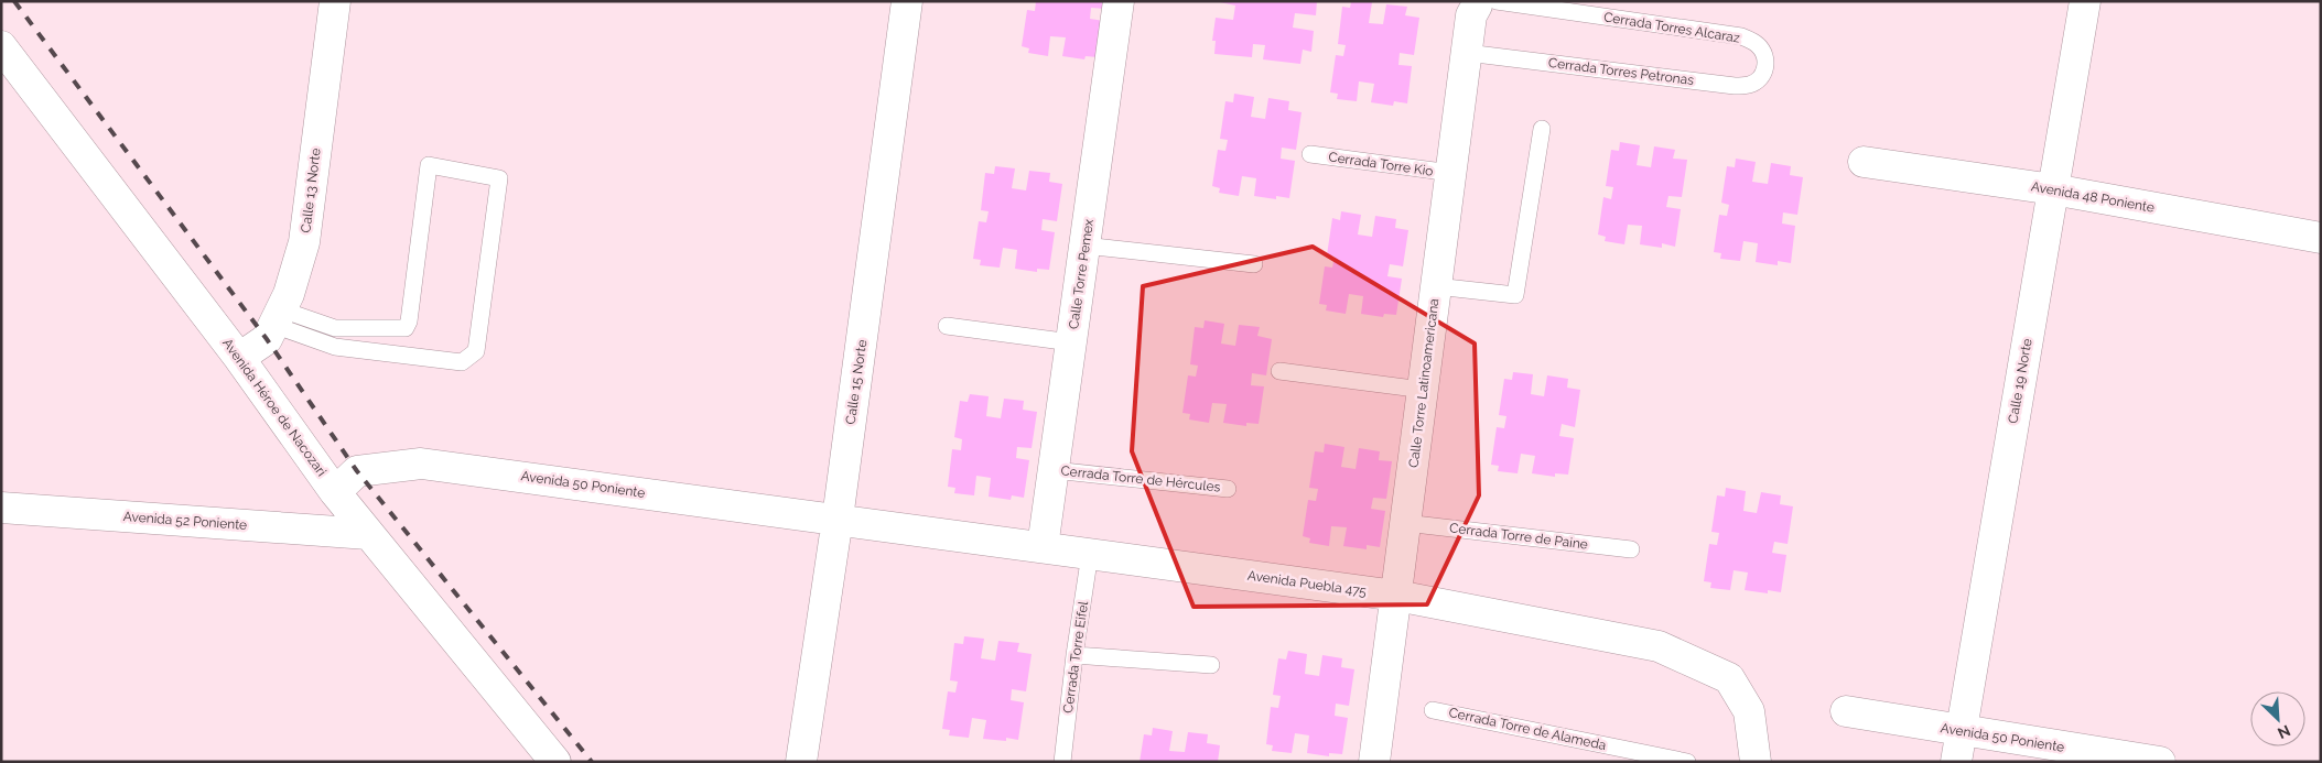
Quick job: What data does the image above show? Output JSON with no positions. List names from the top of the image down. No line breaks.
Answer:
{"streets":{"street":["Calle 13 Norte","Avenida 48 Poniente","Calle Torre Pemex","Calle 19 Norte","Calle 15 Norte","Calle Torre Latinoamericana","Avenida Héroe de Nacozari","Avenida 50 Poniente","Avenida 52 Poniente","Avenida Puebla 475"],"lane":["Cerrada Torres Alcaraz","Cerrada Torres Petronas","Cerrada Torre Kio","Cerrada Torre de Hércules","Cerrada Torre de Paine","Cerrada Torre Eifel","Cerrada Torre de Alameda"]},"crossings":[["Cerrada Torres Alcaraz","Cerrada Torres Petronas"],["Cerrada Torres Alcaraz","Calle Torre Latinoamericana"],["Cerrada Torres Petronas","Calle Torre Latinoamericana"],["Cerrada Torre Kio","Calle Torre Latinoamericana"],["Calle 13 Norte","Avenida Héroe de Nacozari"],["Avenida 48 Poniente","Calle 19 Norte"],["Calle Torre Pemex","Cerrada Torre de Hércules"],["Calle Torre Pemex","Avenida Puebla 475"],["Calle 19 Norte","Avenida 50 Poniente"],["Calle 15 Norte","Avenida 50 Poniente"],["Calle 15 Norte","Avenida Puebla 475"],["Calle Torre Latinoamericana","Cerrada Torre de Paine"],["Calle Torre Latinoamericana","Avenida Puebla 475"],["Avenida Héroe de Nacozari","Avenida 50 Poniente"],["Avenida Héroe de Nacozari","Avenida 52 Poniente"],["Avenida 50 Poniente","Avenida Puebla 475"],["Avenida Puebla 475","Cerrada Torre Eifel"]],"north":"bottom right"}
